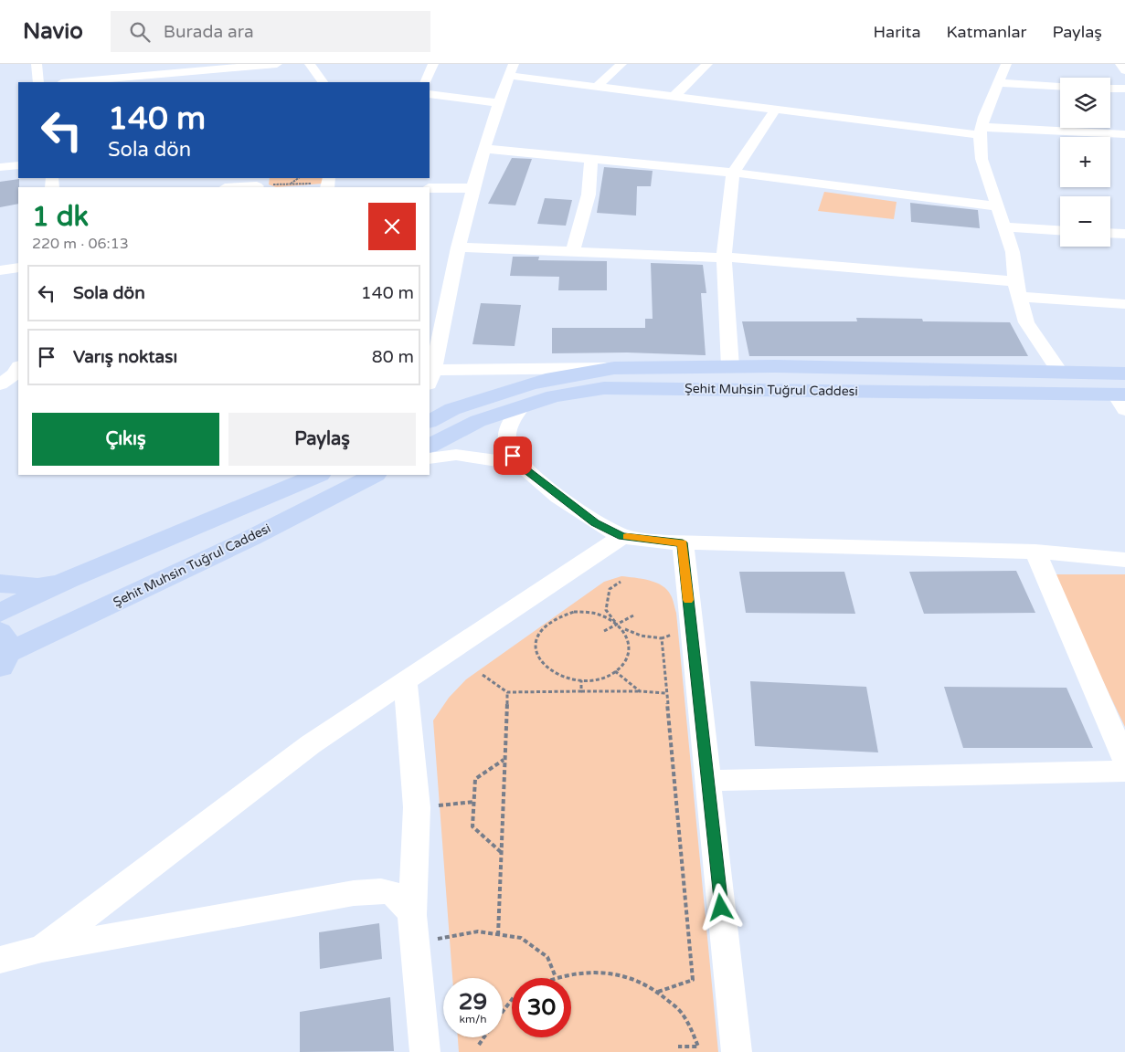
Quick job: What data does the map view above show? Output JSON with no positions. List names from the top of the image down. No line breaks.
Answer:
{"streets":{"main road":["Şehit Muhsin Tuğrul Caddesi"]},"page":{"header":"Navio","search":"Burada ara","nav":["Harita","Katmanlar","Paylaş"],"map_buttons":["+","−"],"turn":["140 m","Sola dön"],"heading":["1 dk","220 m · 06:13"],"list":[{"name":"Sola dön","value":"140 m"},{"name":"Varış noktası","value":"80 m"}],"buttons":["Çıkış","Paylaş"],"speed":"29 km/h","limit":"30"}}
